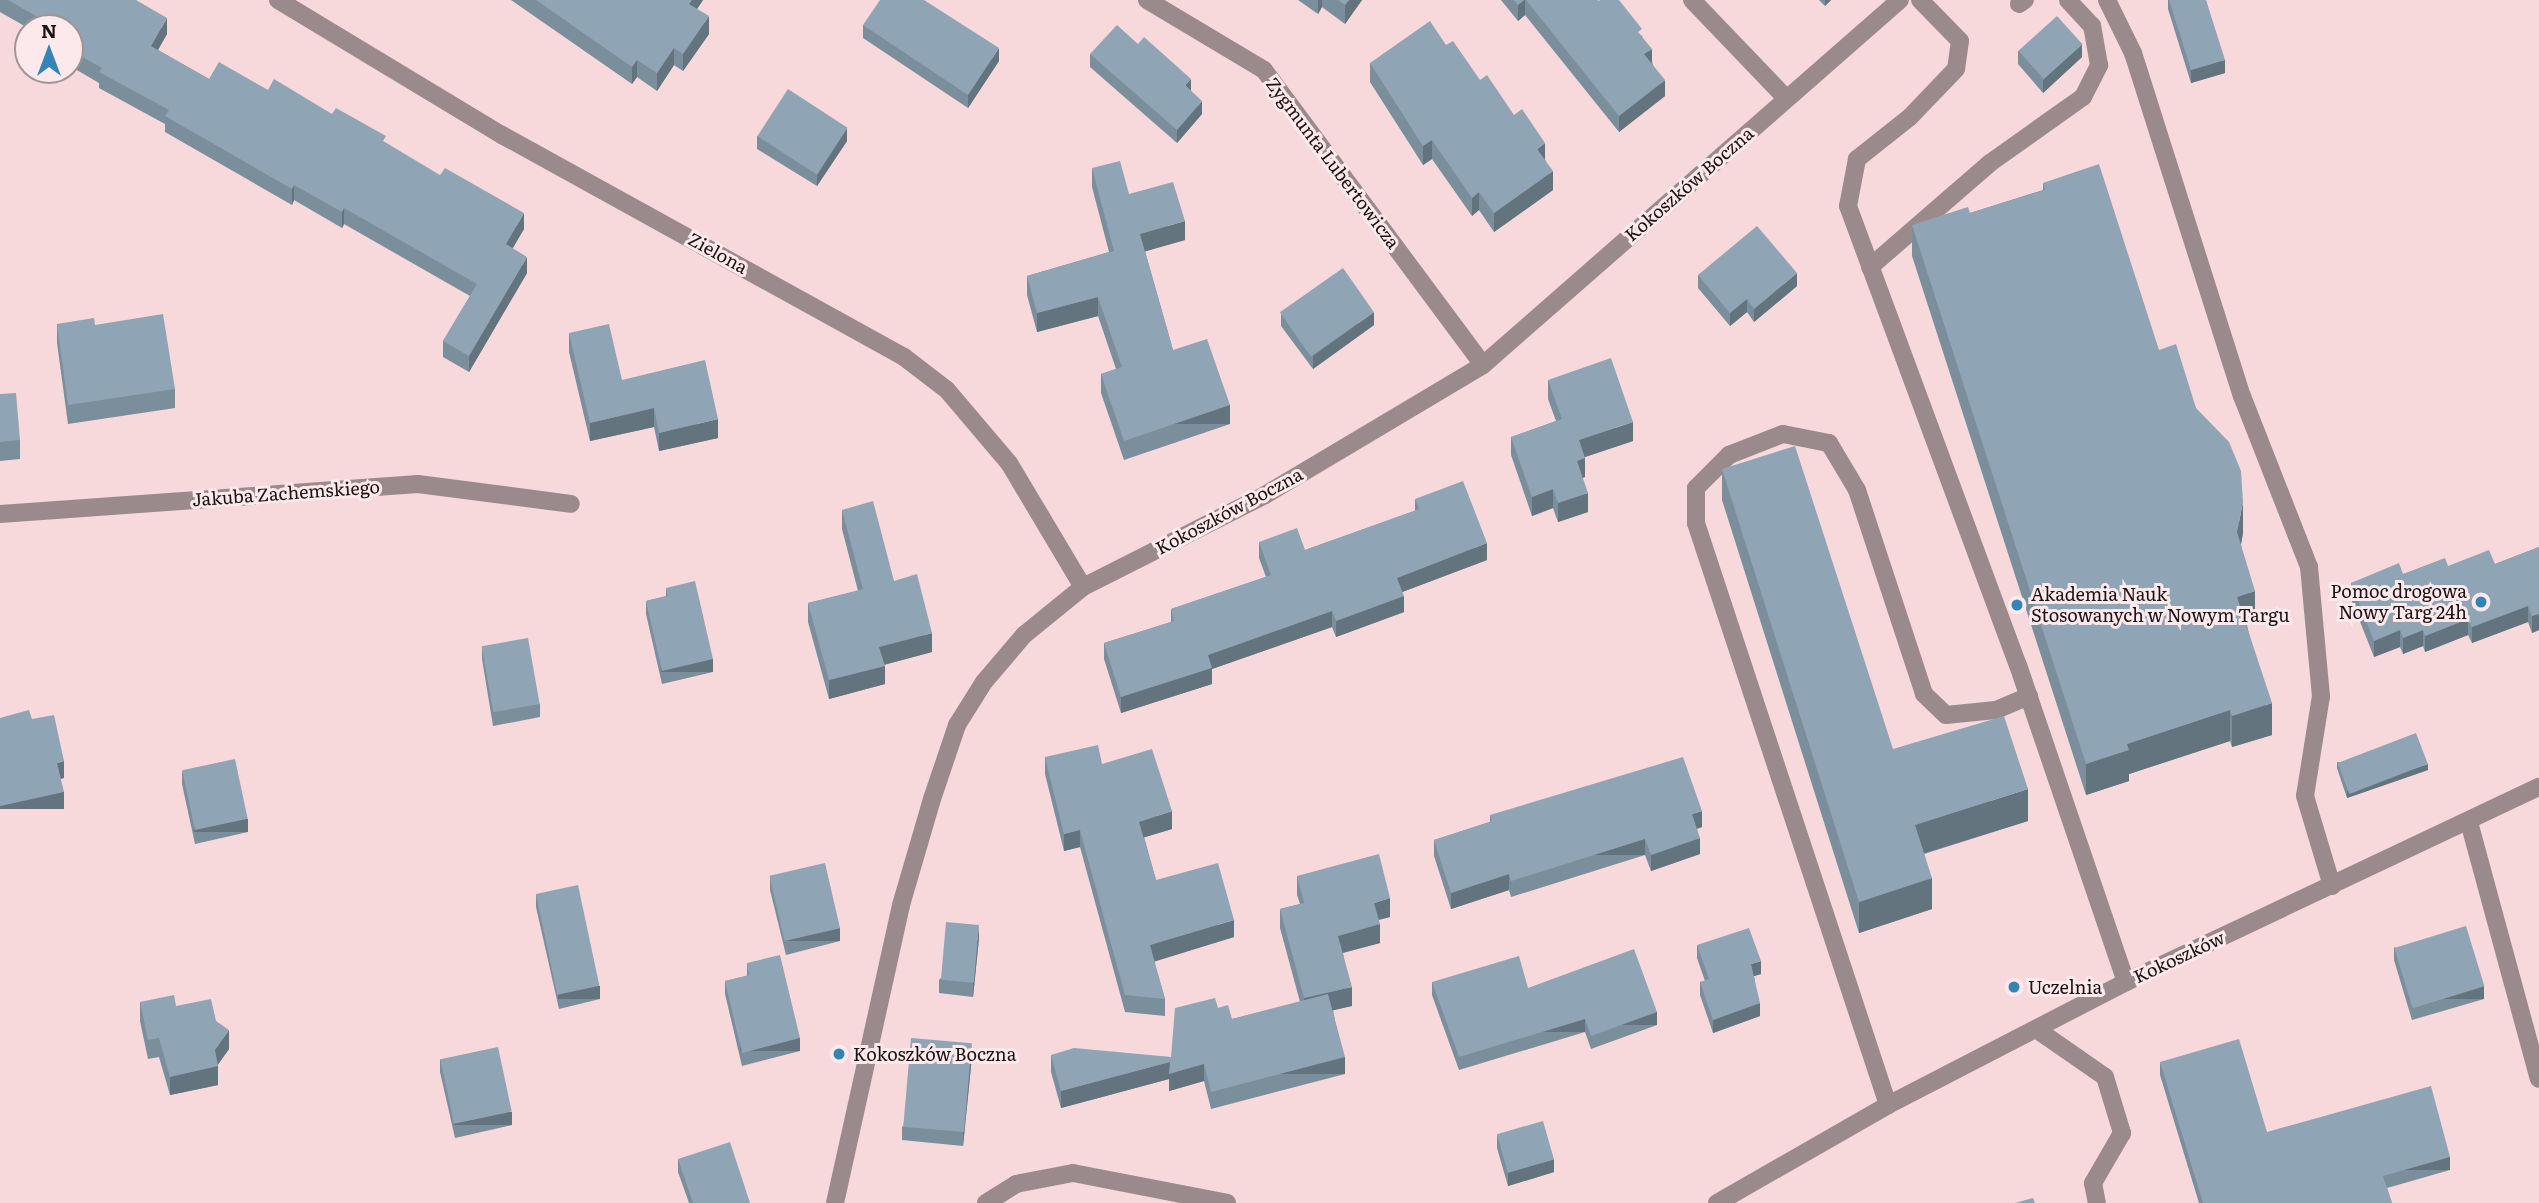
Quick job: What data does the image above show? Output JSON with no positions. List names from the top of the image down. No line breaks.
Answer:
{"streets":{"street":["Zygmunta Lubertowicza","Kokoszków Boczna","Zielona","Jakuba Zachemskiego","Kokoszków"]},"crossings":[["Zygmunta Lubertowicza","Kokoszków Boczna"],["Kokoszków Boczna","Zielona"]],"places":["Pomoc drogowa Nowy Targ 24h","Akademia Nauk Stosowanych w Nowym Targu","Uczelnia","Kokoszków Boczna"],"north":"top"}
